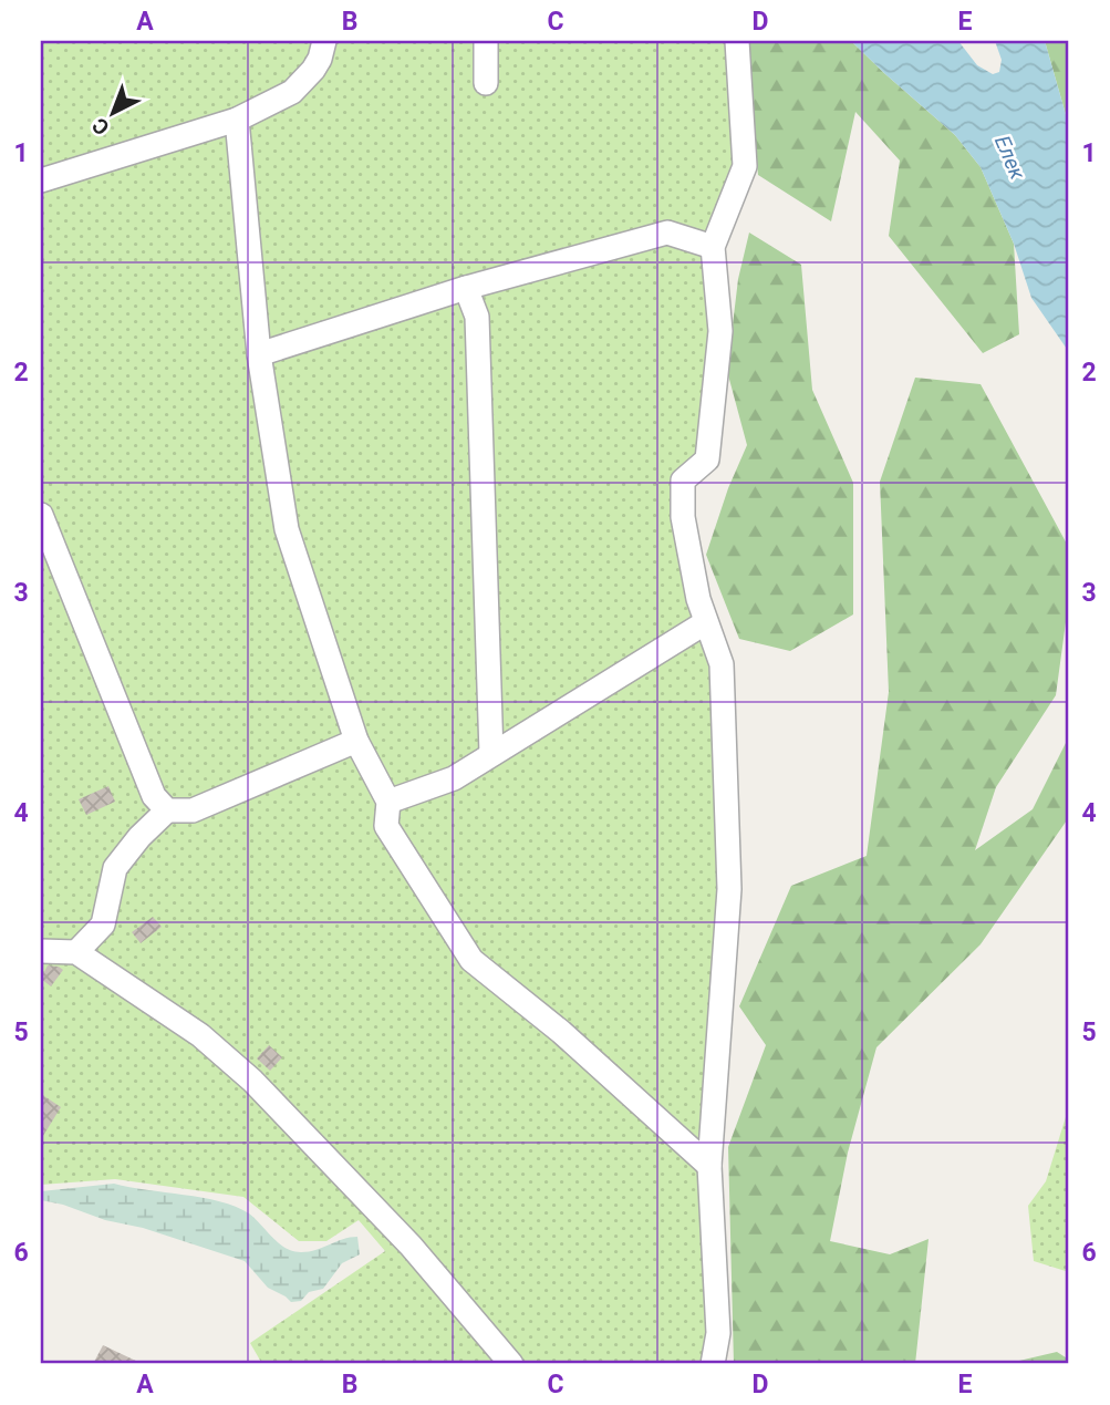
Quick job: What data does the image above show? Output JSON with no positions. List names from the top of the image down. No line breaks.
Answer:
{"water":["Елек"],"north":"bottom left","grid":{"columns":["A","B","C","D","E"],"rows":["1","2","3","4","5","6"]}}
